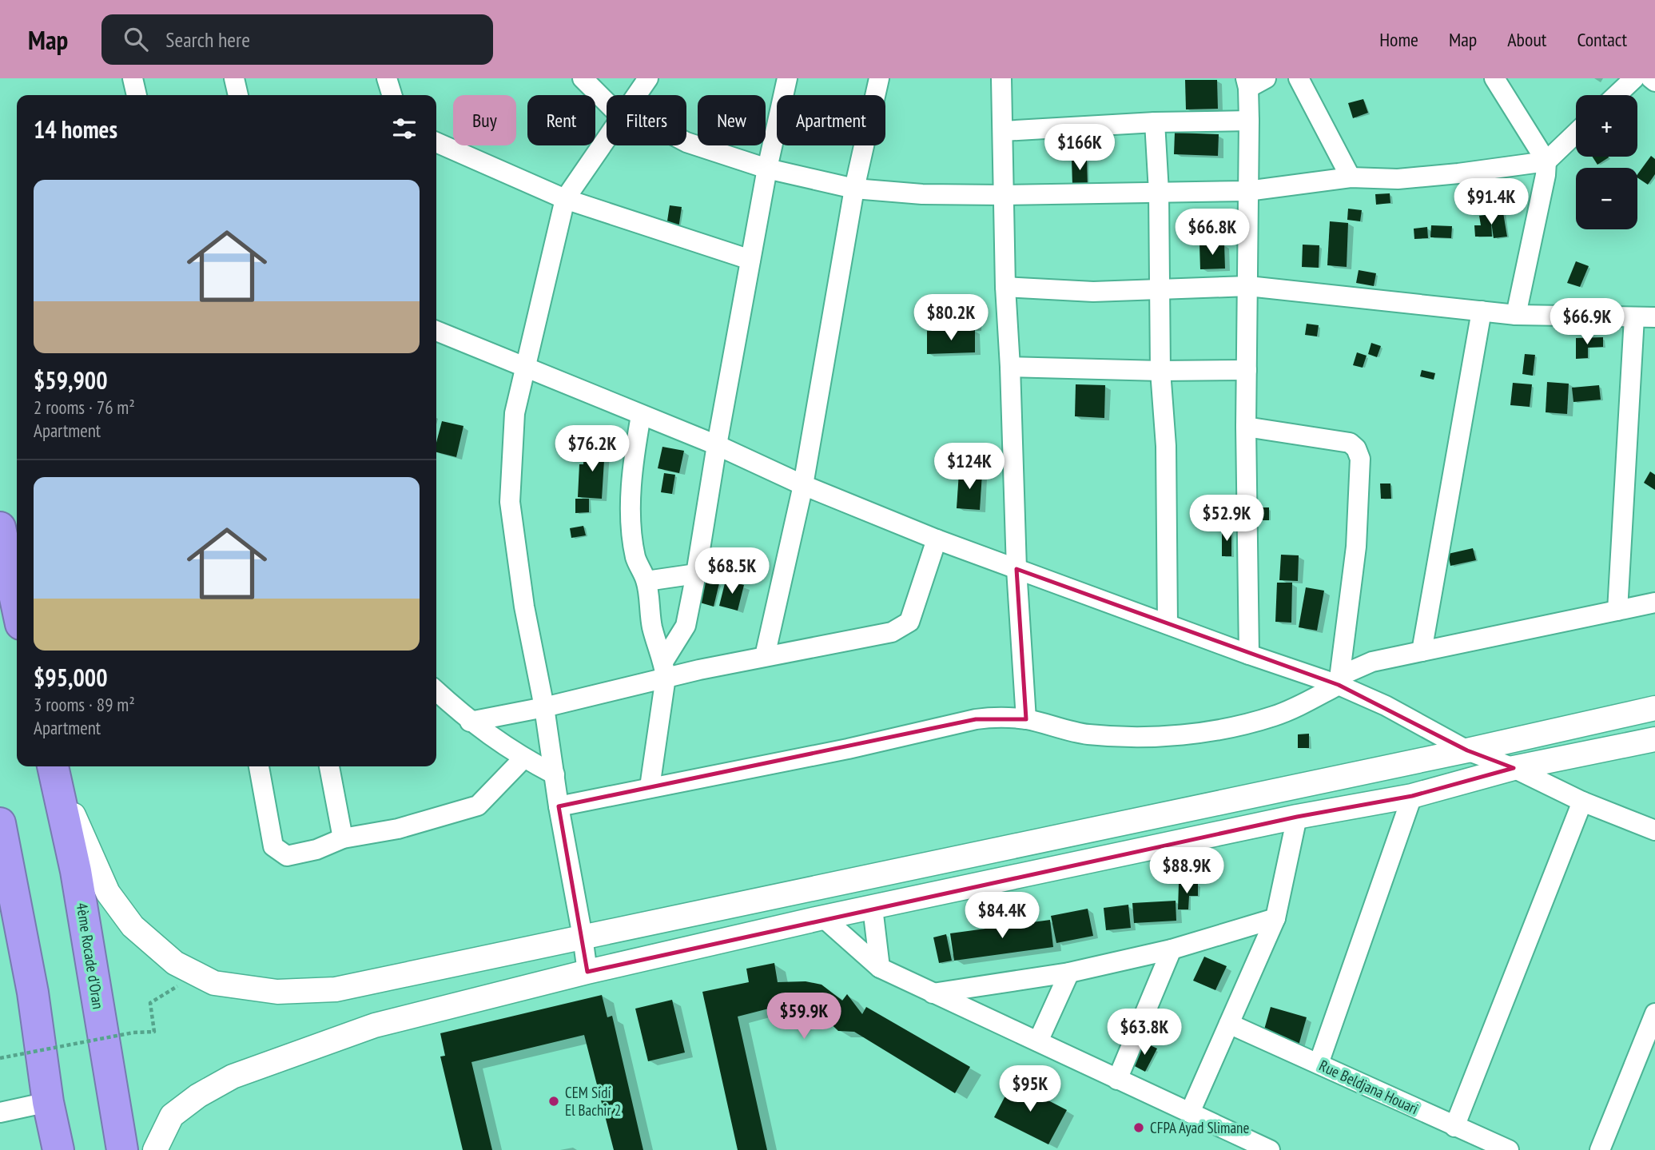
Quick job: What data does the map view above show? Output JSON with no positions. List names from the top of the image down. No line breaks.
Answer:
{"streets":{"highway":["4ème Rocade d'Oran"],"street":["Rue Beldjana Houari"]},"places":["CEM Sidi El Bachir 2","CFPA Ayad Slimane"],"page":{"header":"Map","search":"Search here","nav":["Home","Map","About","Contact"],"map_buttons":["+","−"],"chip":["Buy","Rent","Filters","New","Apartment"],"heading":"14 homes","price":["$166K","$91.4K","$66.8K","$80.2K","$66.9K","$76.2K","$124K","$52.9K","$68.5K","$88.9K","$84.4K","$59.9K","$63.8K","$95K"],"list":[{"name":"$59,900","note":"2 rooms · 76 m² · Apartment"},{"name":"$95,000","note":"3 rooms · 89 m² · Apartment"}]}}
